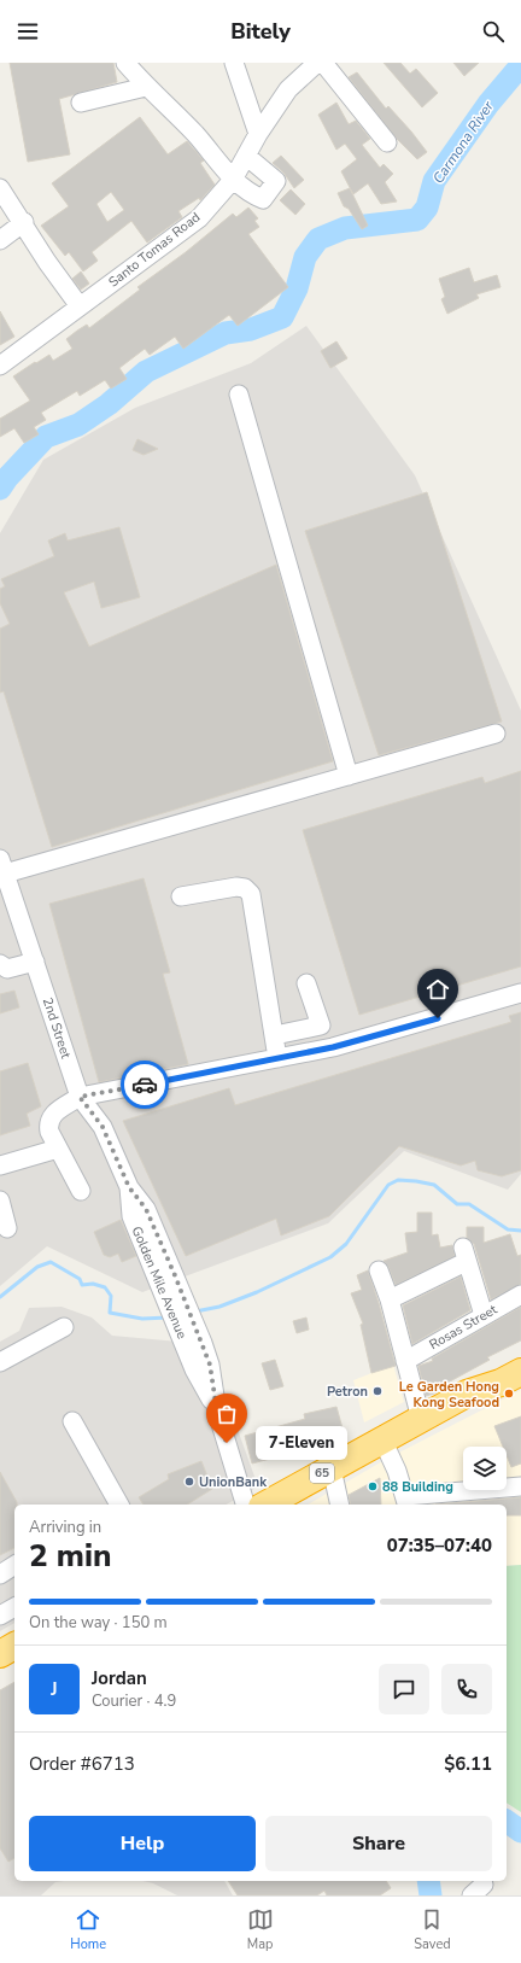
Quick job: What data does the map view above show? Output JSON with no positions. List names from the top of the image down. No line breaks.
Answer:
{"streets":{"highway":["65"],"street":["Santo Tomas Road","2nd Street","Golden Mile Avenue","Rosas Street"]},"crossings":[["2nd Street","Golden Mile Avenue"]],"water":["Carmona River"],"places":["Petron","Le Garden Hong Kong Seafood","7-Eleven","UnionBank","88 Building"],"page":{"header":"Bitely","bubble":"7-Eleven","heading":["2 min","Arriving in","07:35–07:40"],"panel":["Jordan","Courier · 4.9","Order #6713","$6.11"],"bar":"On the way · 150 m","round":"J","buttons":["Help","Share"],"tabs":["Home","Map","Saved"]}}
